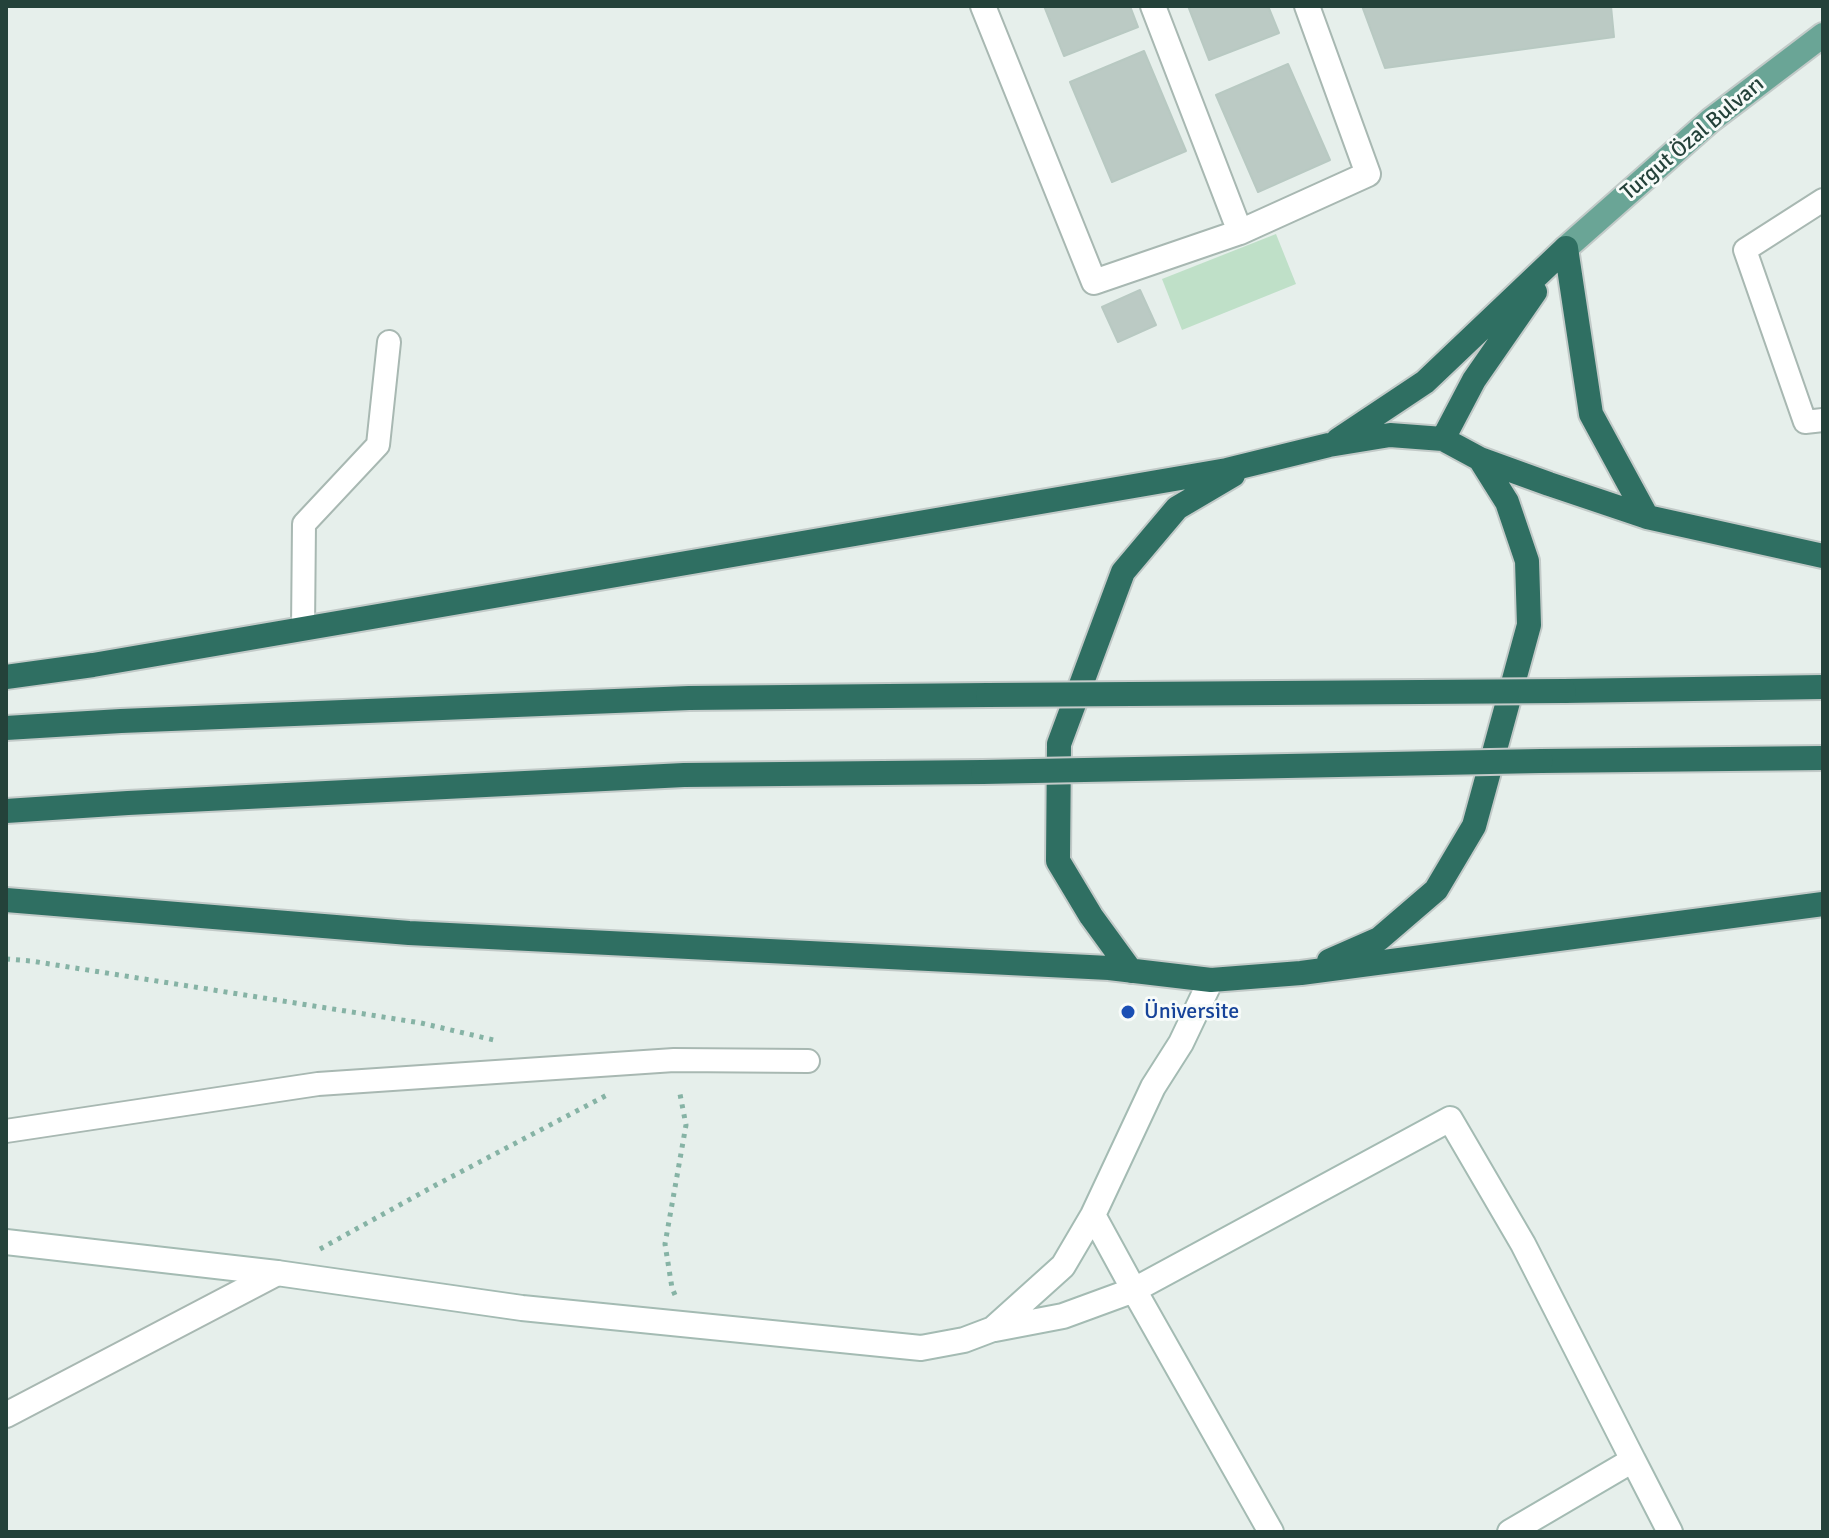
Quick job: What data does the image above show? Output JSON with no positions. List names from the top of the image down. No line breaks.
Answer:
{"streets":{"main road":["Turgut Özal Bulvarı"]},"places":["Üniversite"]}
